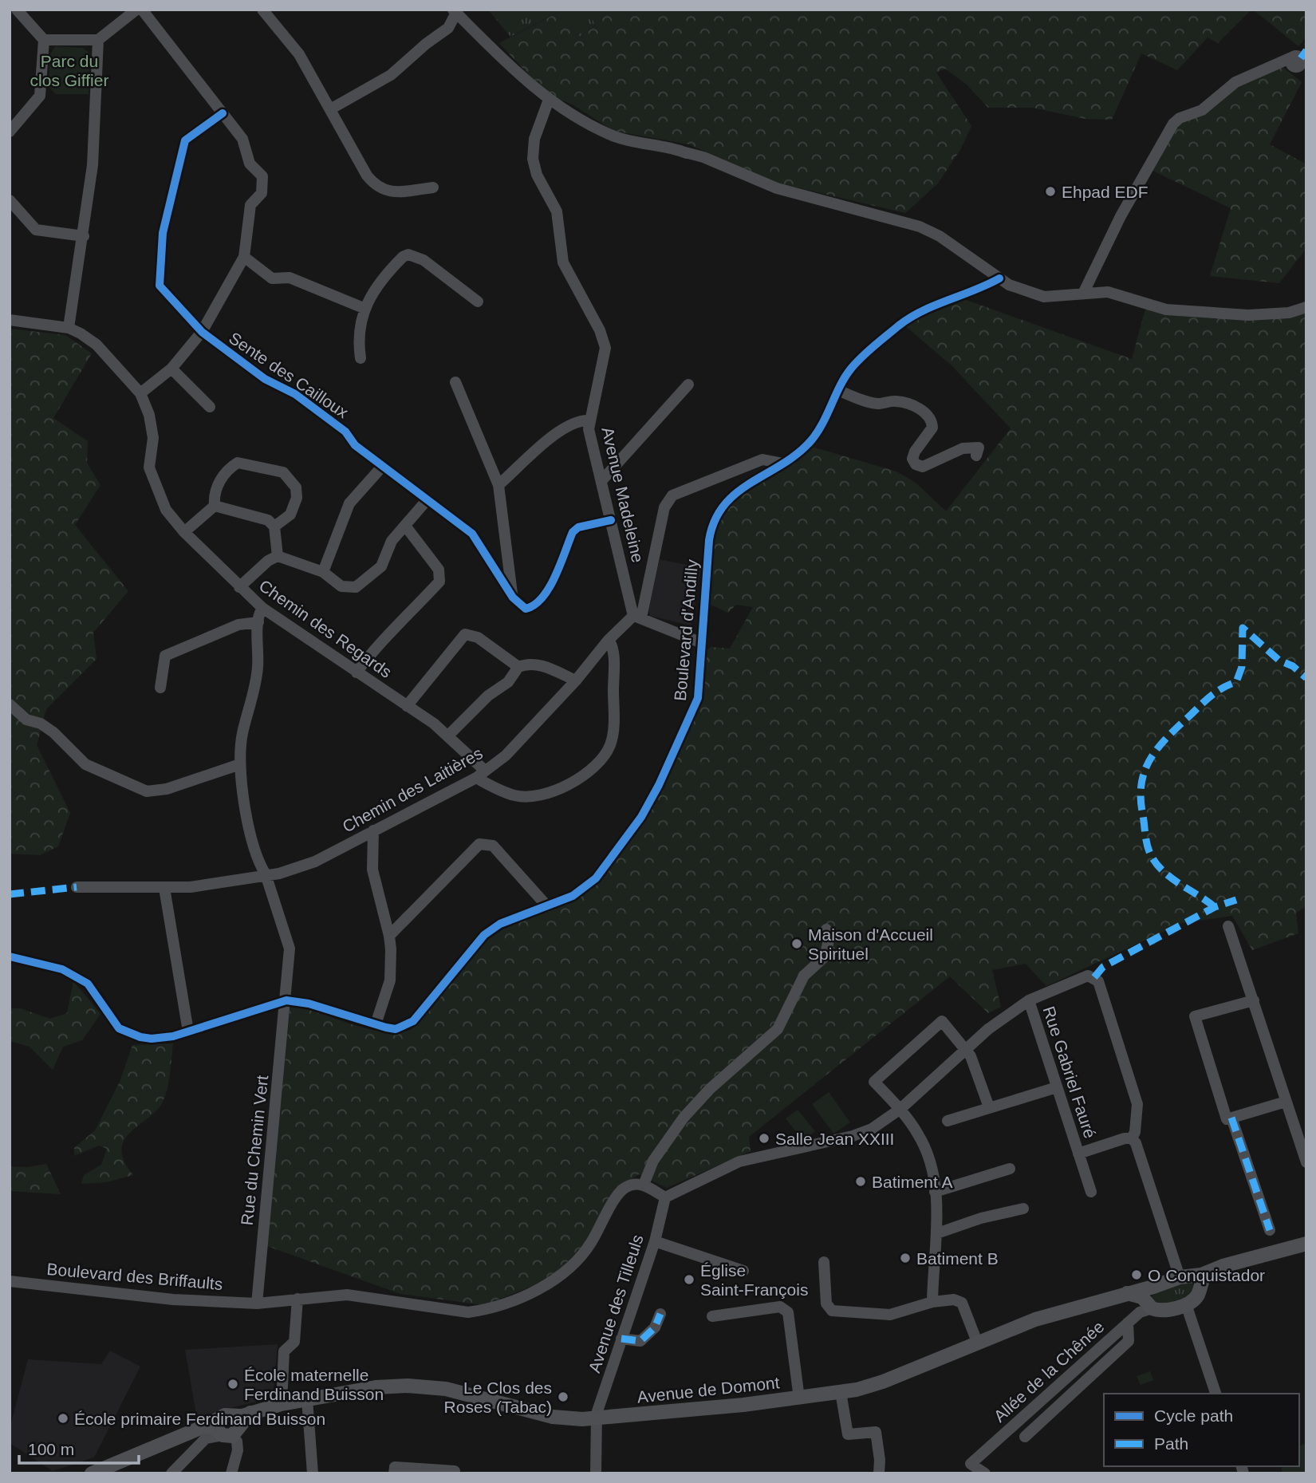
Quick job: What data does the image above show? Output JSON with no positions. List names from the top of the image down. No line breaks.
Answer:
{"streets":{"main road":["Avenue de Domont"],"street":["Sente des Cailloux","Avenue Madeleine","Chemin des Regards","Boulevard d'Andilly","Chemin des Laitières","Rue Gabriel Fauré","Rue du Chemin Vert","Boulevard des Briffaults","Avenue des Tilleuls","Allée de la Chênée"]},"crossings":[["Avenue Madeleine","Chemin des Laitières"],["Chemin des Regards","Chemin des Laitières"],["Chemin des Regards","Rue du Chemin Vert"],["Boulevard d'Andilly","Rue du Chemin Vert"],["Chemin des Laitières","Rue du Chemin Vert"],["Rue du Chemin Vert","Boulevard des Briffaults"],["Avenue des Tilleuls","Avenue de Domont"],["Allée de la Chênée","Avenue de Domont"]],"parks":["Parc du clos Giffier"],"places":["Ehpad EDF","Maison d'Accueil Spirituel","Salle Jean XXIII","Batiment A","Batiment B","O Conquistador","Église Saint-François","École maternelle Ferdinand Buisson","Le Clos des Roses (Tabac)","École primaire Ferdinand Buisson"],"legend":["Cycle path","Path"],"scale_bar":"100 m"}
